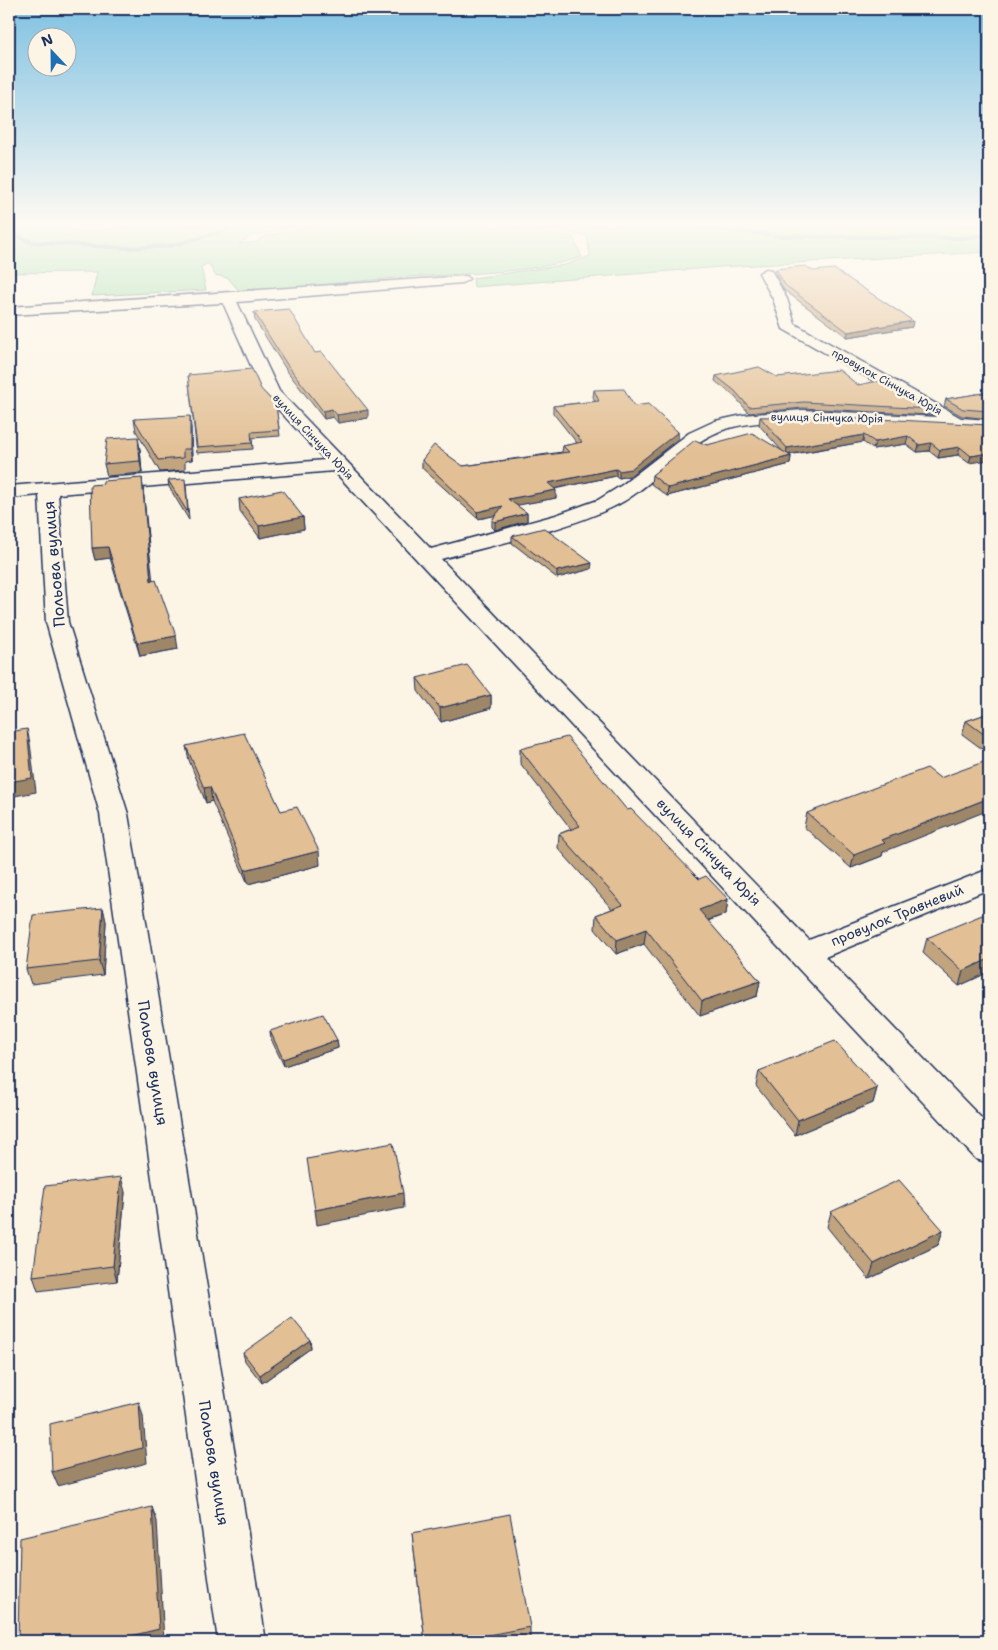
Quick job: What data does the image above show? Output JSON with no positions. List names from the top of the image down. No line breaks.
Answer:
{"streets":{"street":["провулок Сінчука Юрія","вулиця Сінчука Юрія","Польова вулиця","провулок Травневий"]},"crossings":[["провулок Сінчука Юрія","вулиця Сінчука Юрія"],["вулиця Сінчука Юрія","провулок Травневий"]],"north":"top"}
